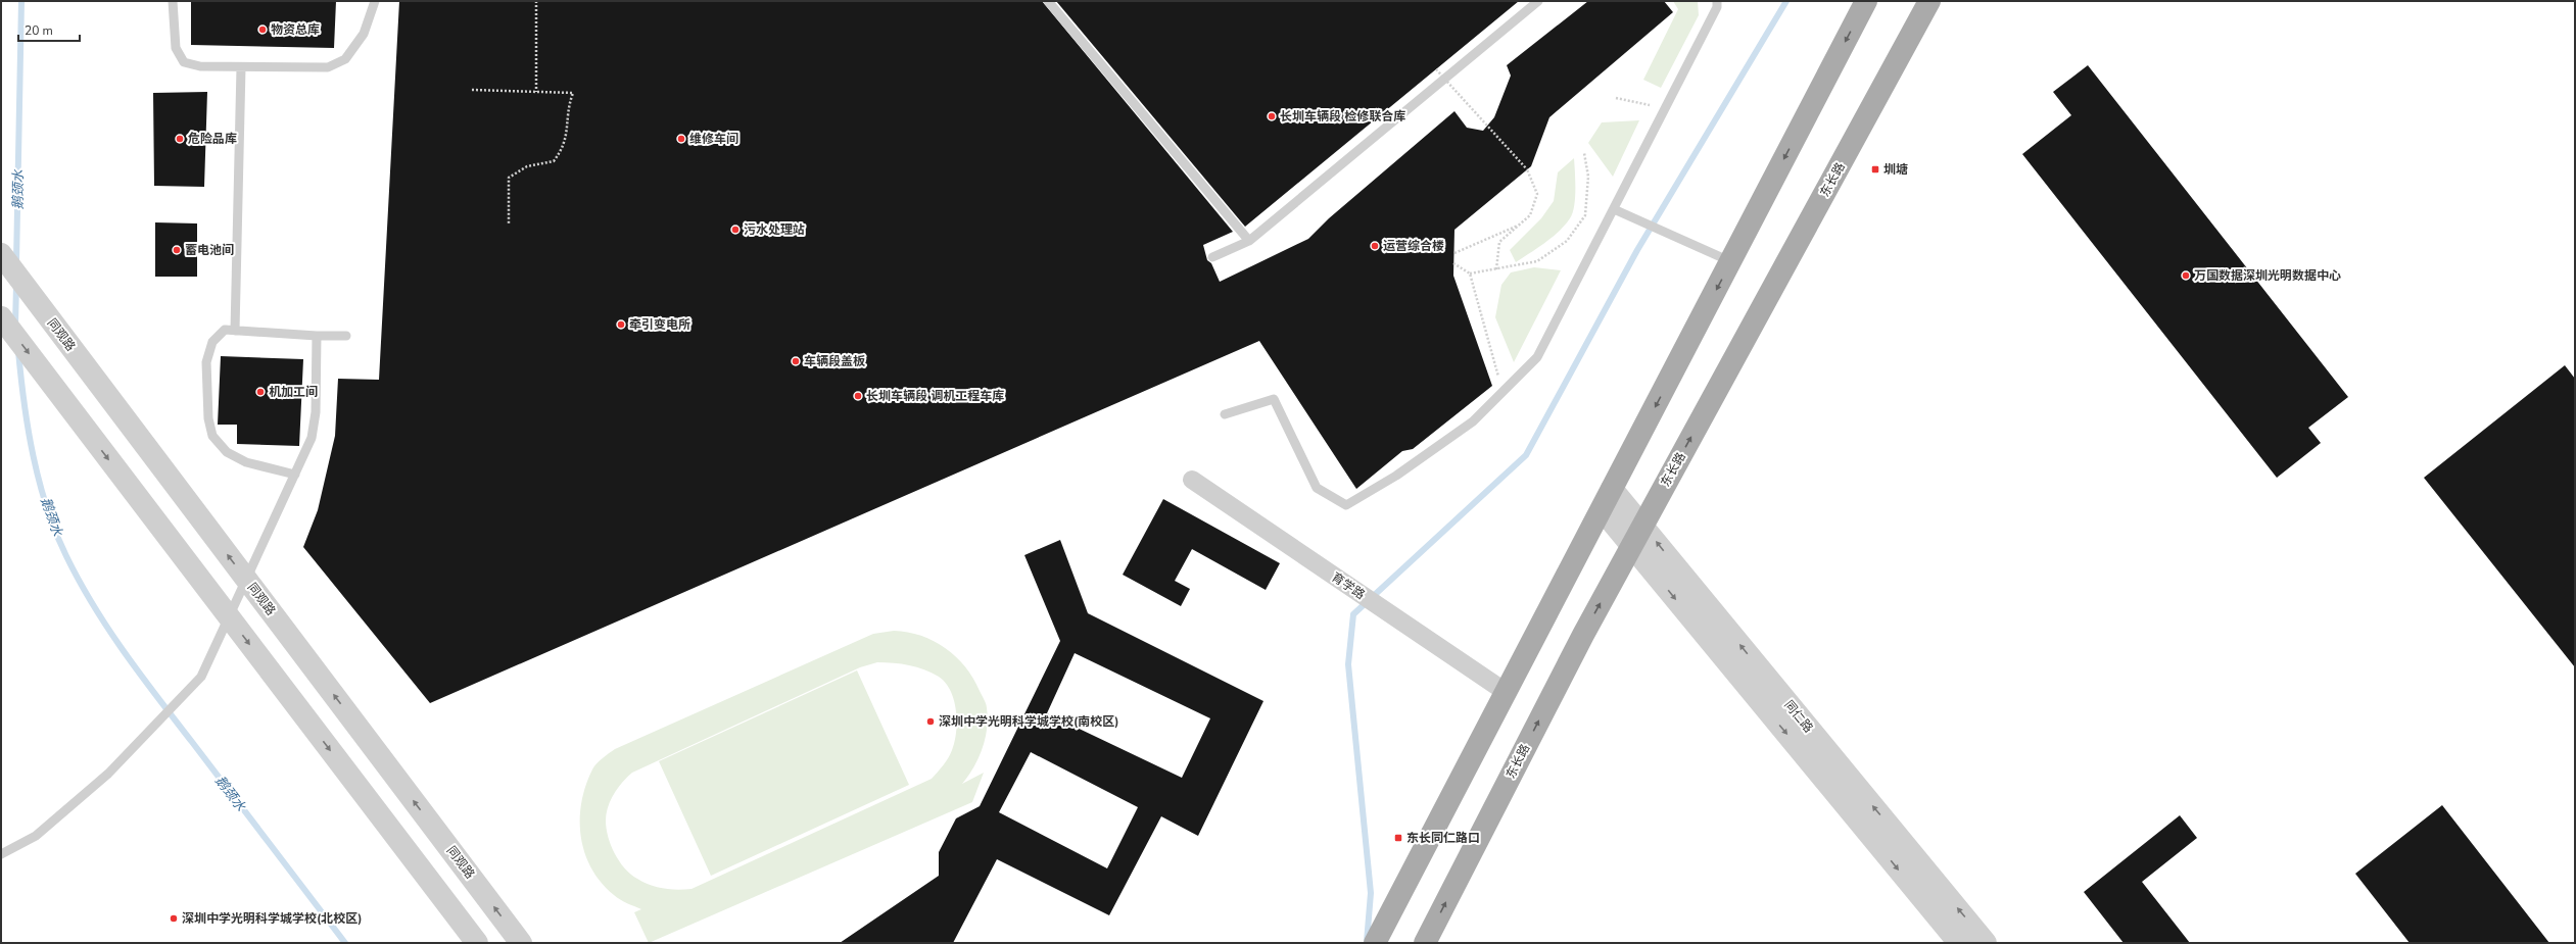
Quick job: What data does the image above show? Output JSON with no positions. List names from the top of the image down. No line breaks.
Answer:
{"streets":{"main road":["东长路"],"street":["同观路","育学路","同仁路"]},"crossings":[["东长路","同仁路"]],"water":["鹅颈水"],"places":{"other":["物资总库","长圳车辆段 检修联合库","危险品库","维修车间","污水处理站","运营综合楼","蓄电池间","万国数据深圳光明数据中心","牵引变电所","车辆段盖板","机加工间","长圳车辆段 调机工程车库","深圳中学光明科学城学校(南校区)","深圳中学光明科学城学校(北校区)"],"transit":["圳塘","东长同仁路口"]},"scale_bar":"20 m"}
